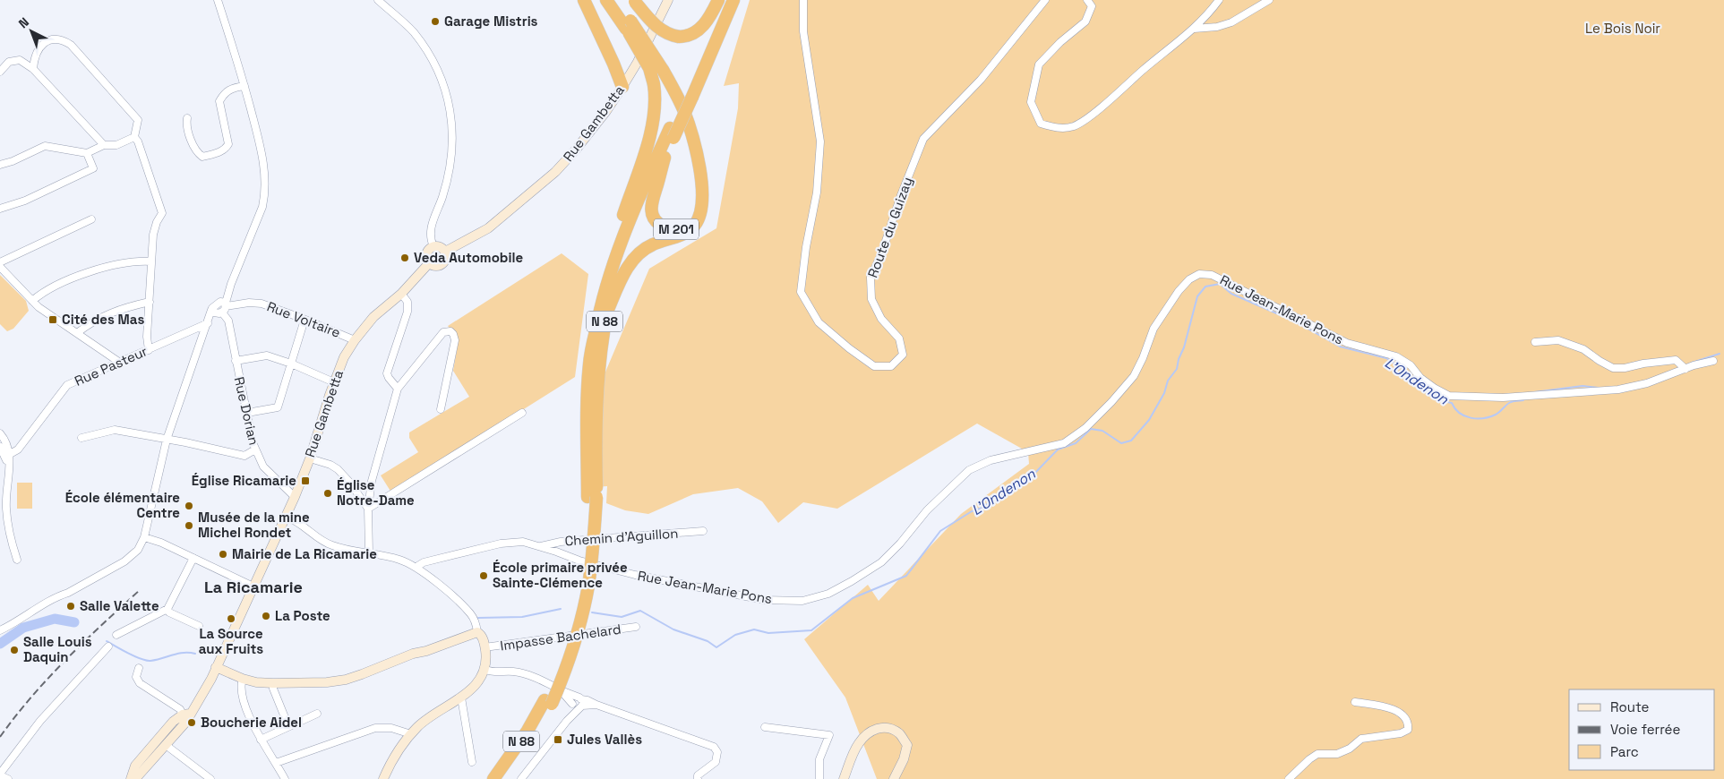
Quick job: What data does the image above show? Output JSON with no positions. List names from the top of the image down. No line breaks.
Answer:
{"streets":{"highway":["M 201","N 88"],"main road":["Rue Gambetta"],"street":["Route du Guizay","Rue Jean-Marie Pons","Rue Voltaire","Rue Pasteur","Rue Dorian","Chemin d'Aguillon","Impasse Bachelard"]},"crossings":[["Rue Gambetta","Rue Voltaire"],["Rue Gambetta","Rue Dorian"],["M 201","N 88"],["Rue Jean-Marie Pons","Chemin d'Aguillon"],["Rue Voltaire","Rue Dorian"]],"districts":["La Ricamarie"],"water":["L'Ondenon"],"parks":["Le Bois Noir"],"places":{"other":["Garage Mistris","Veda Automobile","Église Notre-Dame","École élémentaire Centre","Musée de la mine Michel Rondet","Mairie de La Ricamarie","École primaire privée Sainte-Clémence","Salle Valette","La Poste","La Source aux Fruits","Salle Louis Daquin","Boucherie Aidel"],"transit":["Cité des Mas","Église Ricamarie","Jules Vallès"]},"legend":["Route","Voie ferrée","Parc"],"north":"top left"}
